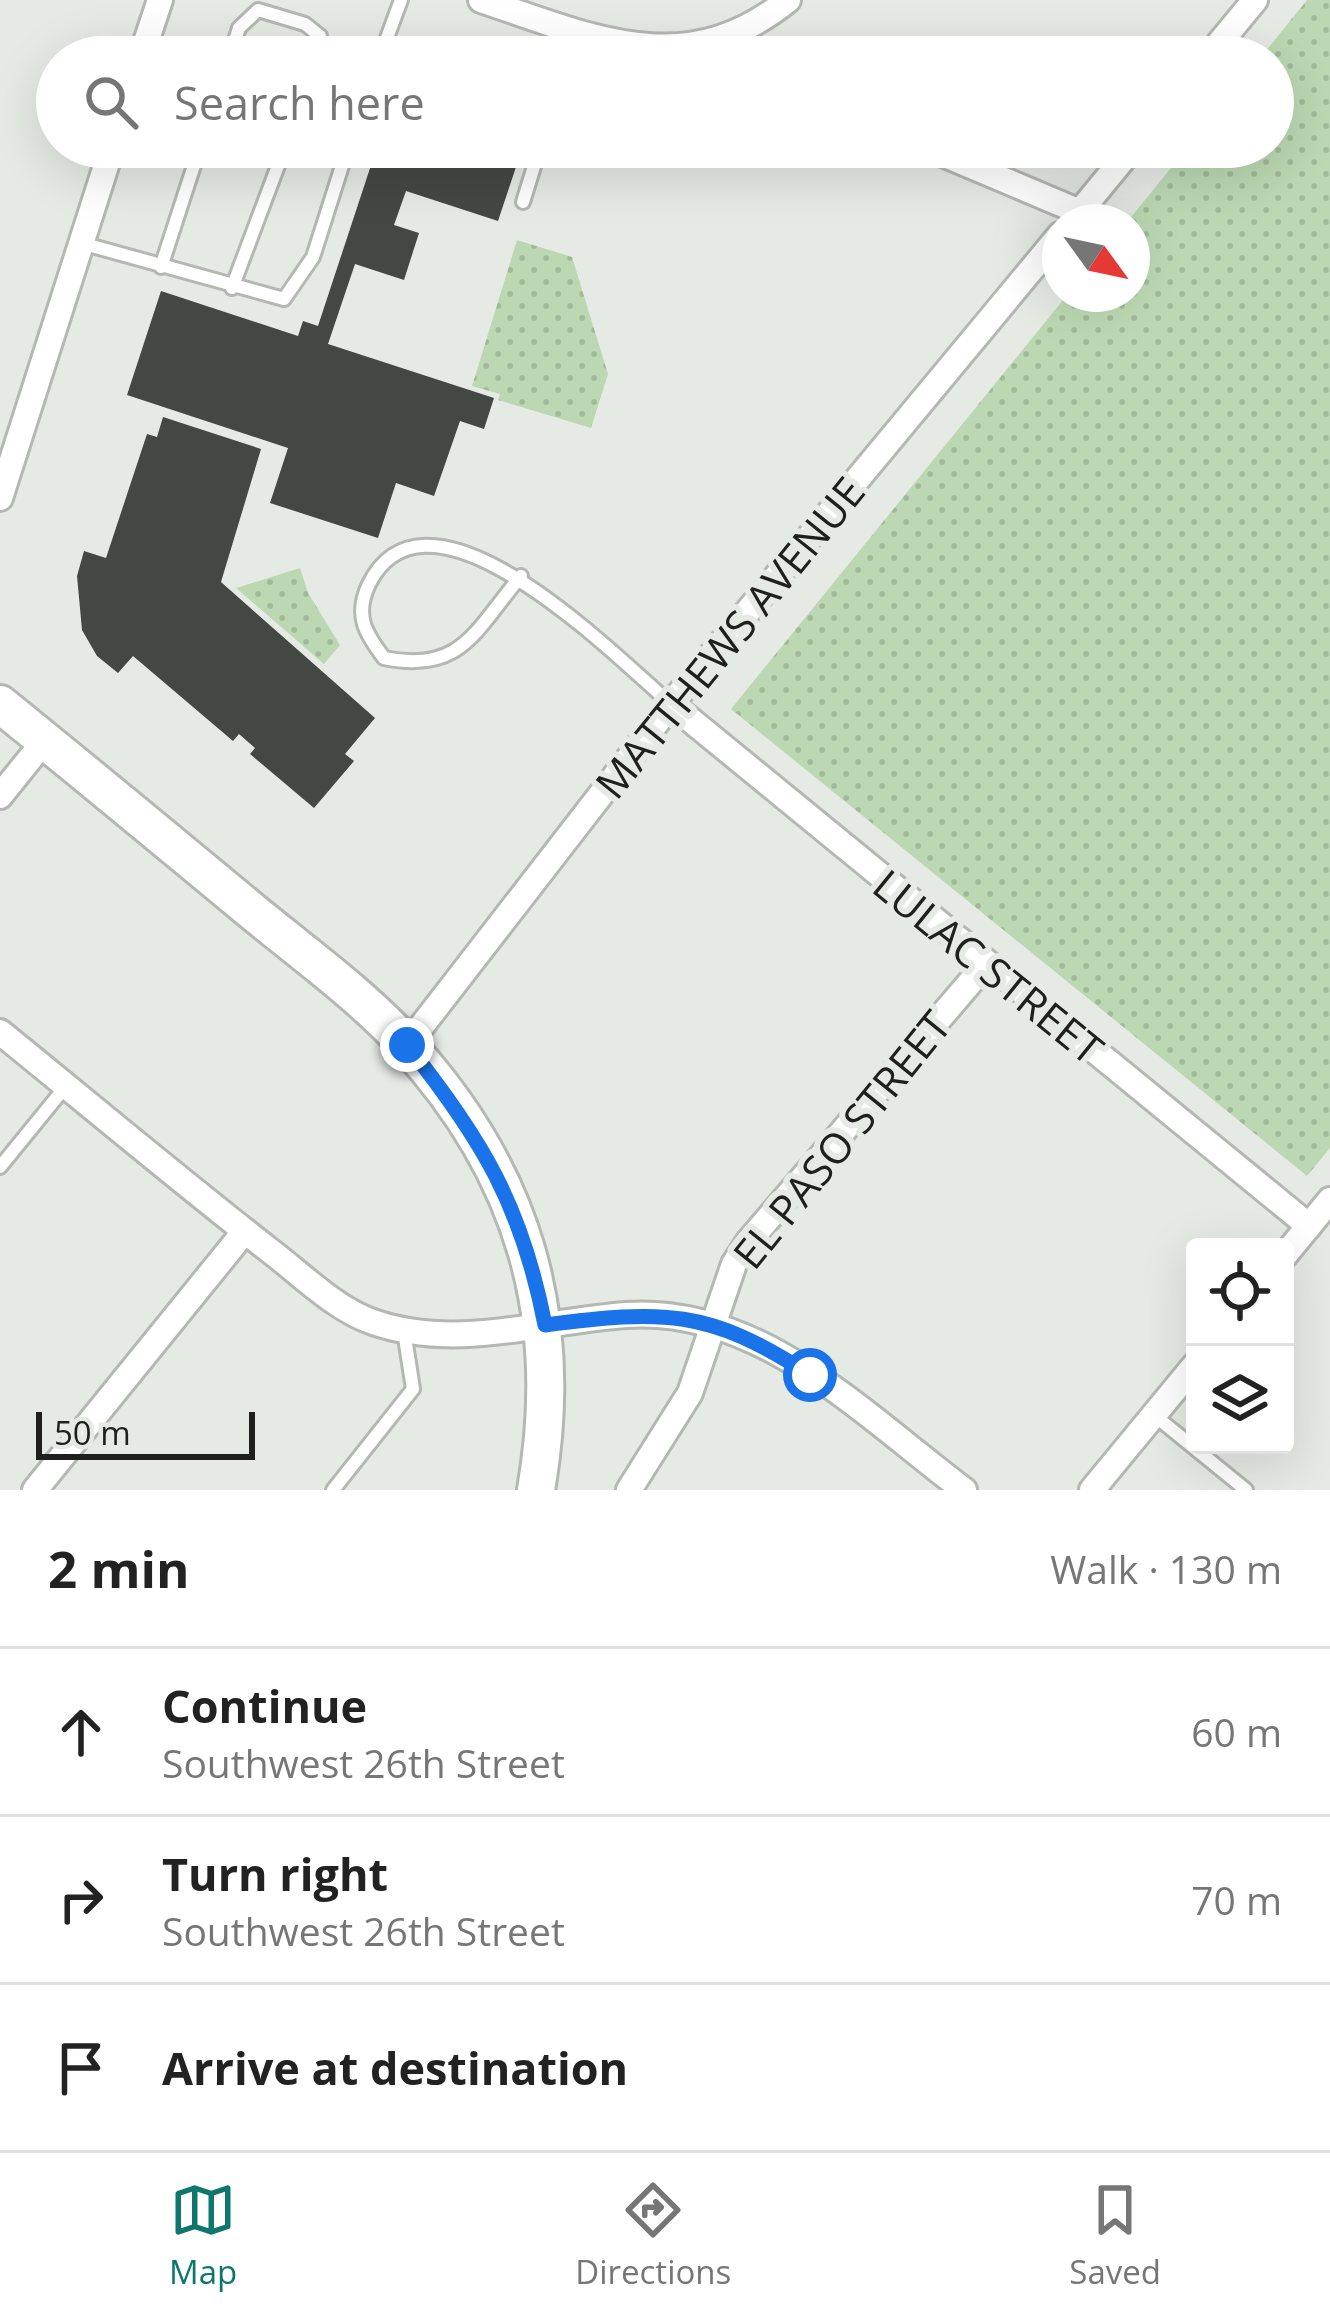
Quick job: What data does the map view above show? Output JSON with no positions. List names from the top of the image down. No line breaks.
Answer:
{"streets":{"street":["MATTHEWS AVENUE","LULAC STREET","EL PASO STREET"]},"crossings":[["MATTHEWS AVENUE","LULAC STREET"],["LULAC STREET","EL PASO STREET"]],"scale_bar":"50 m","north":"bottom right","page":{"search":"Search here","scale":"50 m","heading":["2 min","Walk · 130 m"],"list":[["Continue","Southwest 26th Street","60 m"],["Turn right","Southwest 26th Street","70 m"],"Arrive at destination"],"nav":["Map","Directions","Saved"]}}
